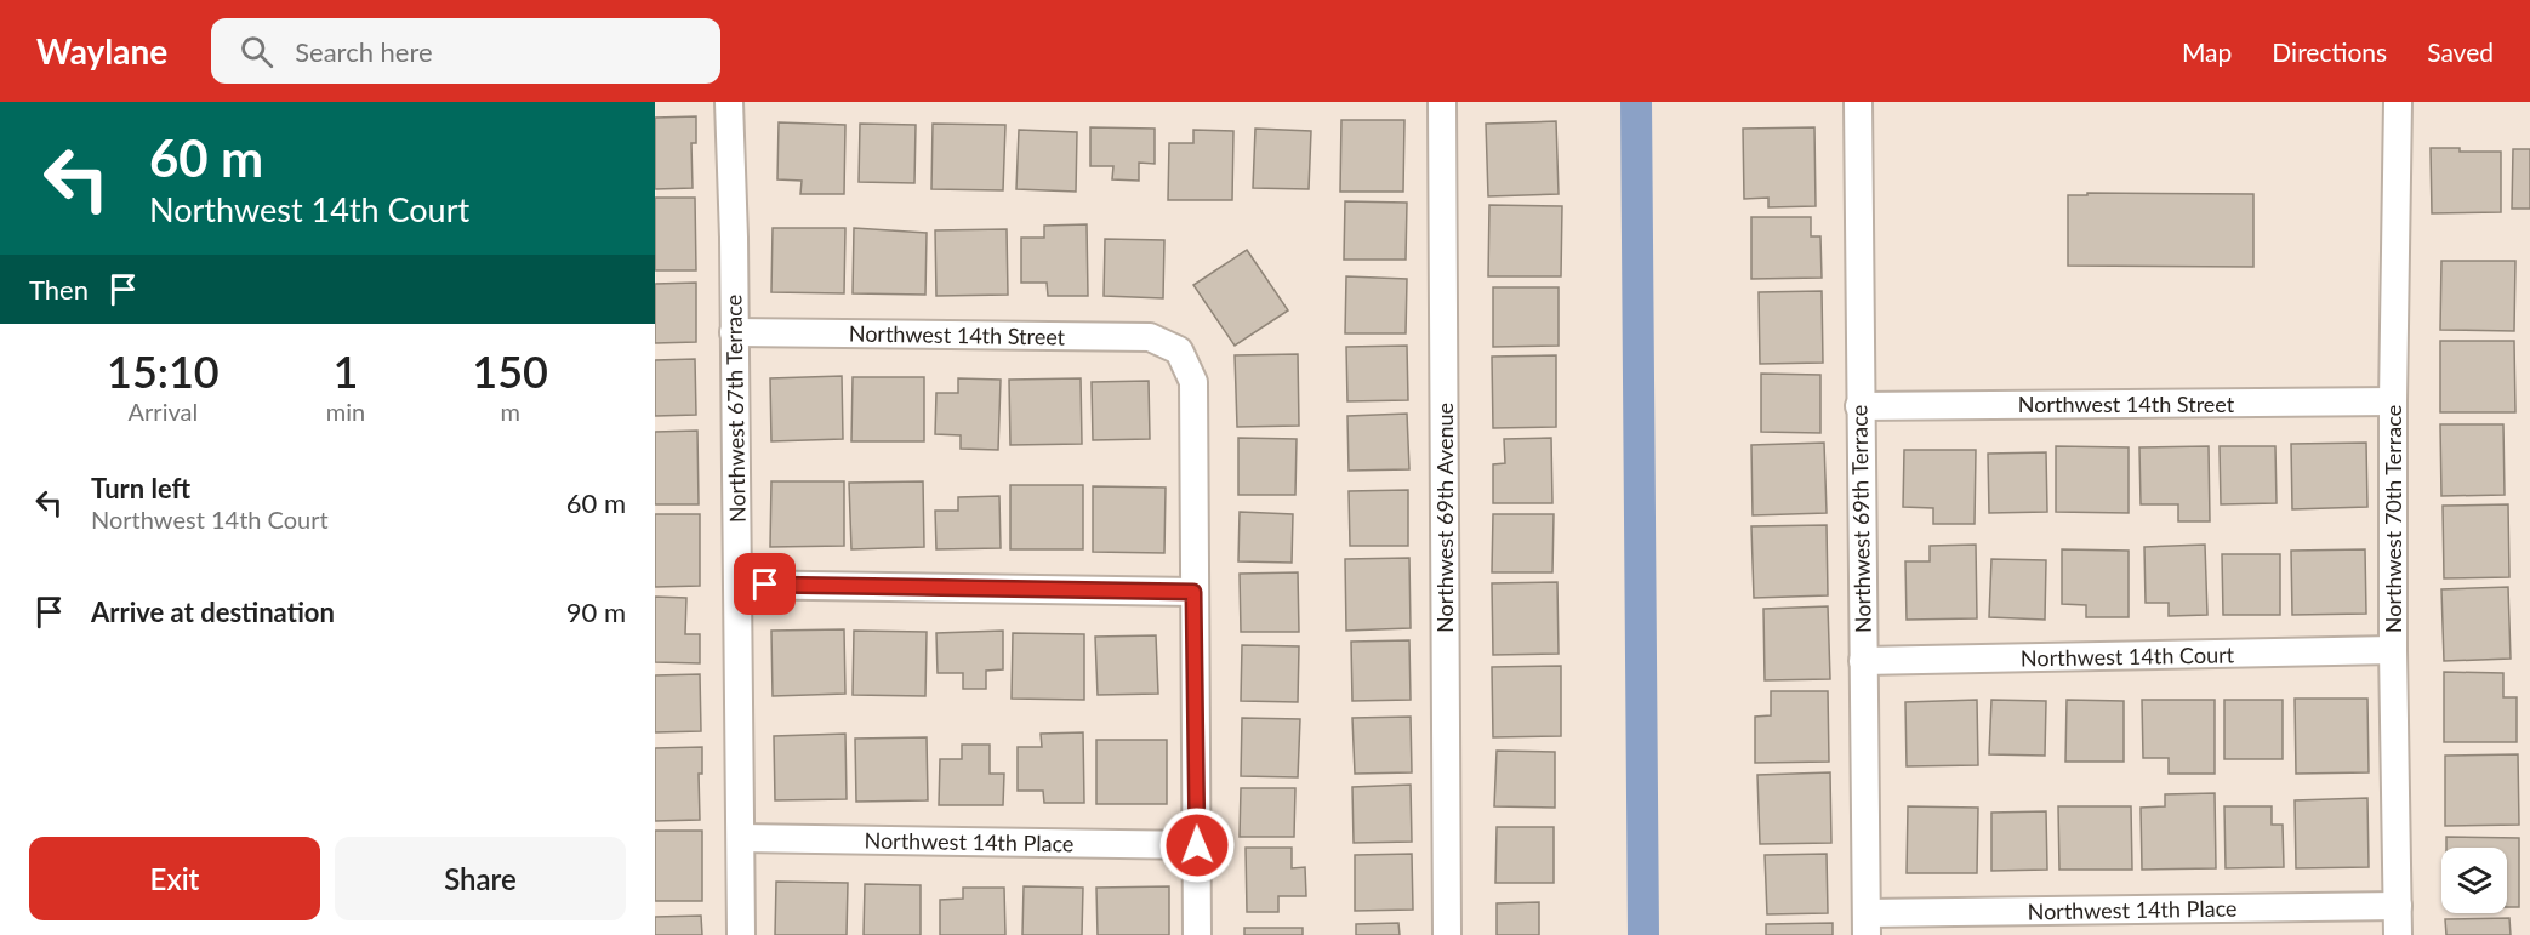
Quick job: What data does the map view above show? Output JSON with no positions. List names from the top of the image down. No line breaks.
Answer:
{"streets":{"street":["Northwest 14th Street","Northwest 67th Terrace","Northwest 69th Avenue","Northwest 69th Terrace","Northwest 70th Terrace","Northwest 14th Court","Northwest 14th Place"]},"crossings":[["Northwest 14th Street","Northwest 67th Terrace"],["Northwest 14th Street","Northwest 69th Terrace"],["Northwest 14th Street","Northwest 70th Terrace"],["Northwest 67th Terrace","Northwest 14th Place"],["Northwest 69th Terrace","Northwest 14th Court"],["Northwest 69th Terrace","Northwest 14th Place"],["Northwest 70th Terrace","Northwest 14th Court"],["Northwest 70th Terrace","Northwest 14th Place"]],"page":{"header":"Waylane","search":"Search here","nav":["Map","Directions","Saved"],"turn":["60 m","Northwest 14th Court"],"then":"Then","eta":["15:10","Arrival","1","min","150","m"],"list":[{"name":"Turn left","note":"Northwest 14th Court","value":"60 m"},{"name":"Arrive at destination","value":"90 m"}],"buttons":["Exit","Share"]}}
